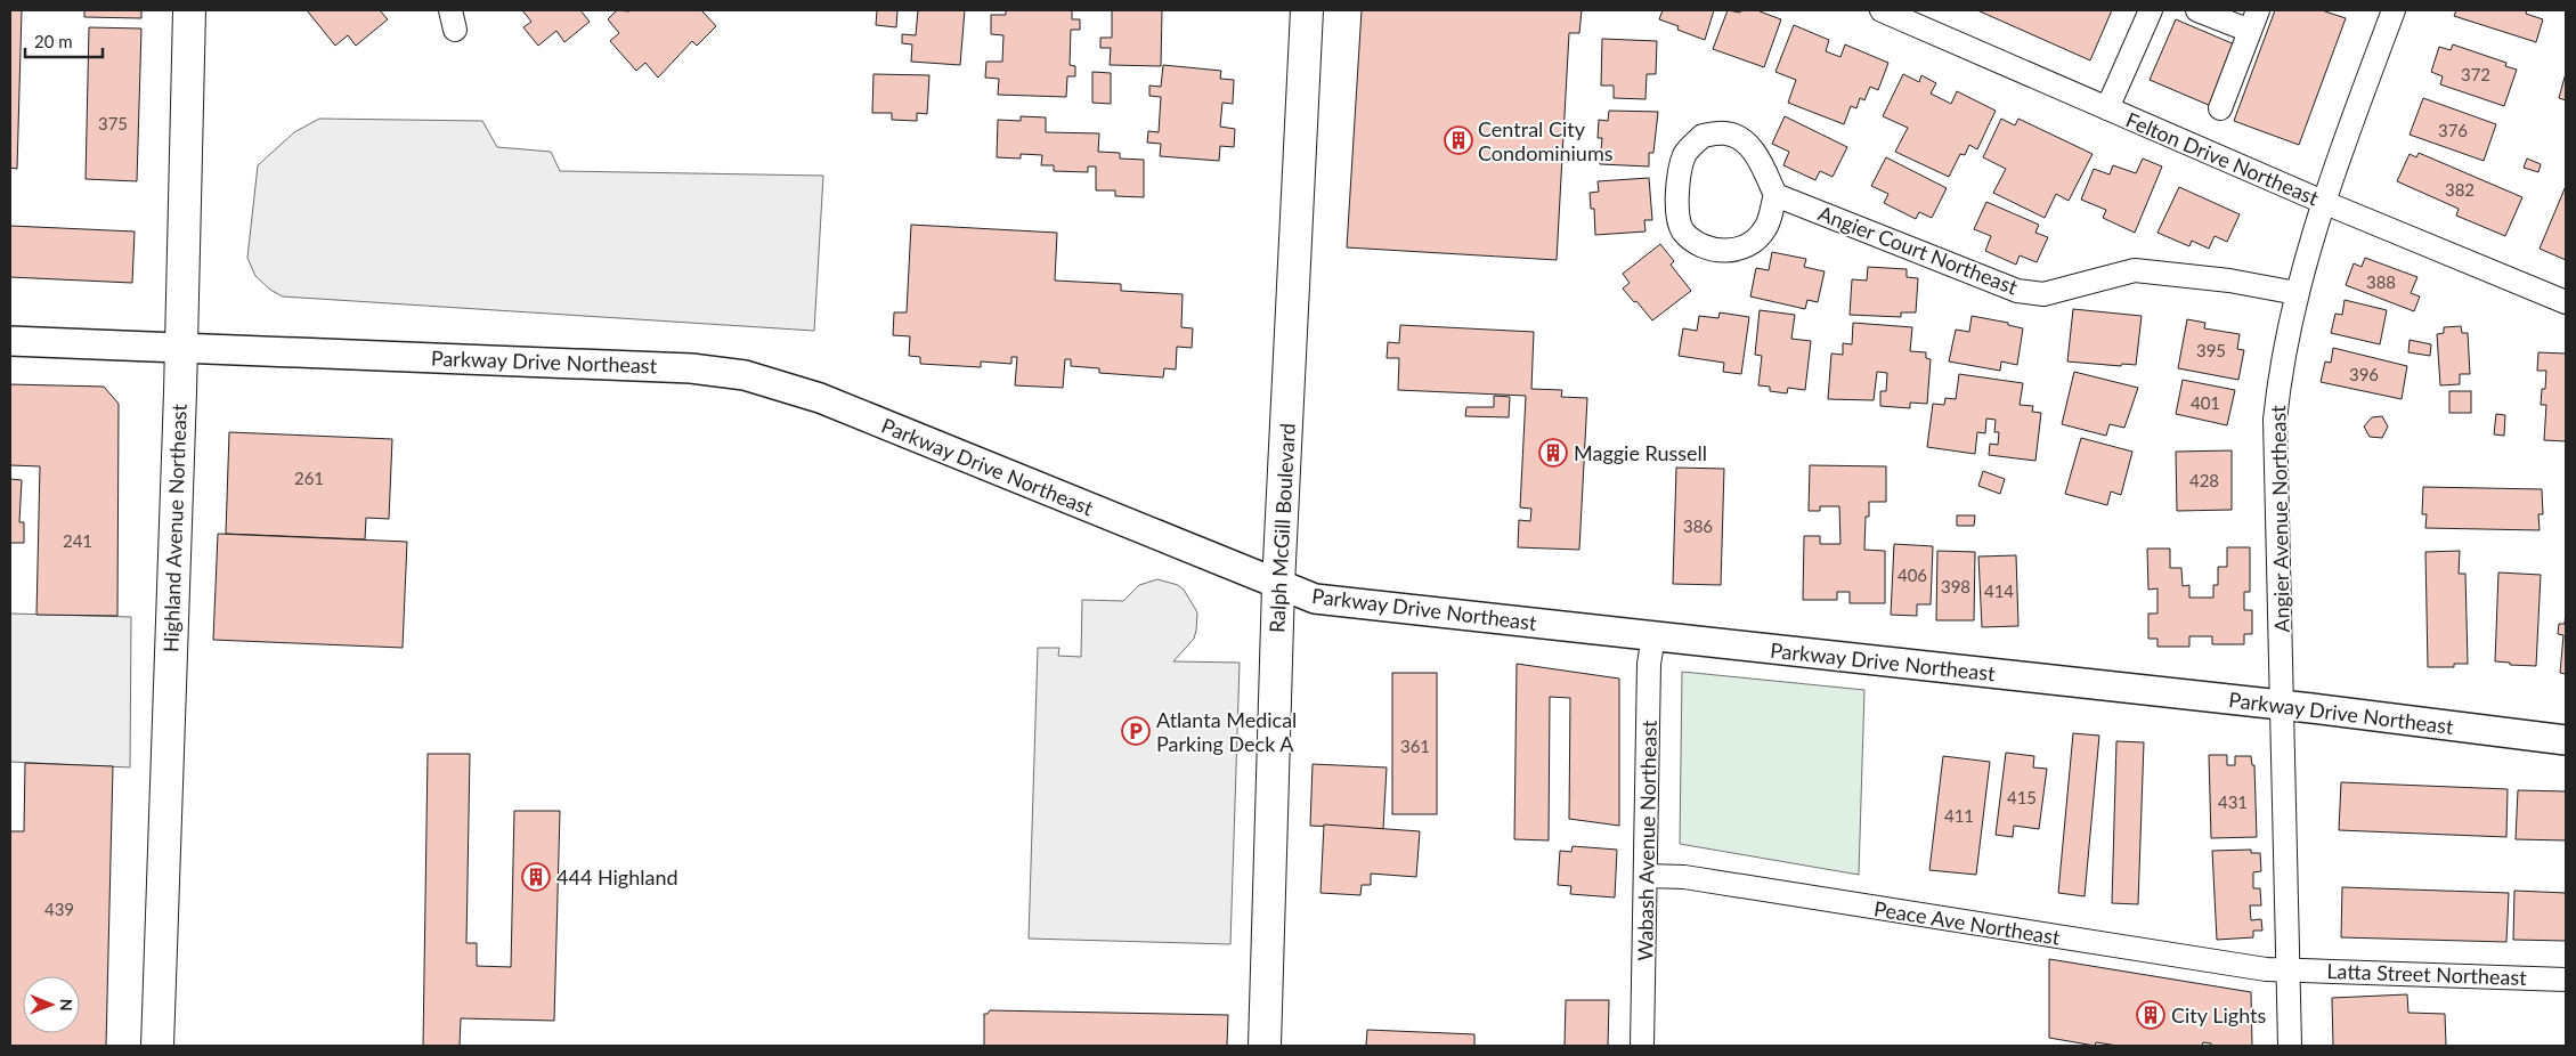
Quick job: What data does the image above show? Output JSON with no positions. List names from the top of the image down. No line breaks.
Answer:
{"streets":{"main road":["Highland Avenue Northeast","Ralph McGill Boulevard"],"street":["Felton Drive Northeast","Angier Court Northeast","Parkway Drive Northeast","Angier Avenue Northeast","Wabash Avenue Northeast","Peace Ave Northeast","Latta Street Northeast"]},"crossings":[["Felton Drive Northeast","Angier Avenue Northeast"],["Angier Court Northeast","Angier Avenue Northeast"],["Parkway Drive Northeast","Angier Avenue Northeast"],["Parkway Drive Northeast","Highland Avenue Northeast"],["Parkway Drive Northeast","Ralph McGill Boulevard"],["Parkway Drive Northeast","Wabash Avenue Northeast"],["Angier Avenue Northeast","Peace Ave Northeast"],["Angier Avenue Northeast","Latta Street Northeast"],["Wabash Avenue Northeast","Peace Ave Northeast"],["Peace Ave Northeast","Latta Street Northeast"]],"places":{"building":["Central City Condominiums","Maggie Russell","444 Highland","City Lights"],"parking":["Atlanta Medical Parking Deck A"]},"house_numbers":["372","375","376","382","388","395","396","401","261","428","386","241","406","398","414","361","415","431","411","439"],"scale_bar":"20 m","north":"right"}
